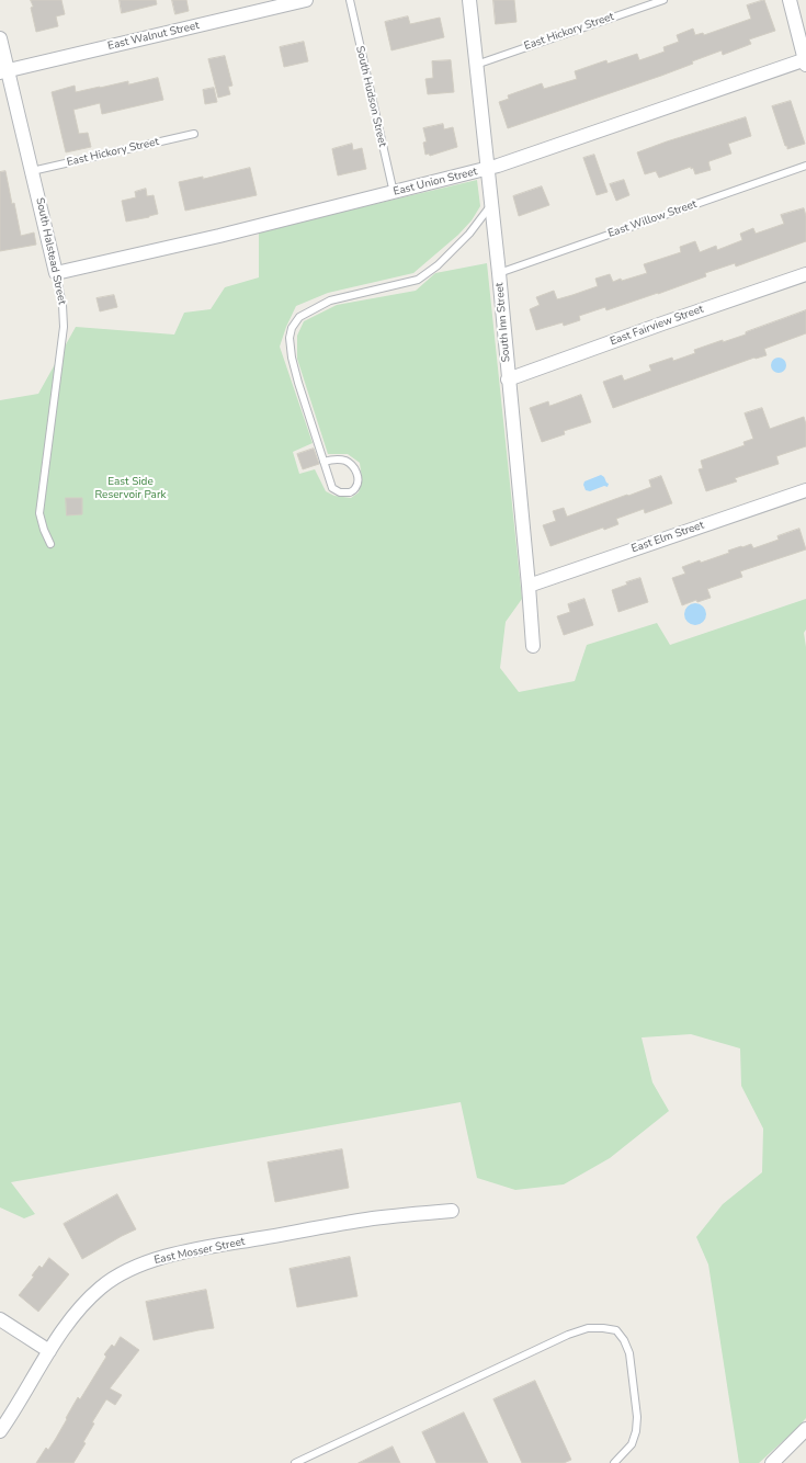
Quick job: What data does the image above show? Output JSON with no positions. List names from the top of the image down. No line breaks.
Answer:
{"streets":{"street":["East Walnut Street","East Union Street","South Halstead Street","South Inn Street","East Fairview Street","East Elm Street","East Mosser Street"],"lane":["East Hickory Street","South Hudson Street","East Willow Street"]},"crossings":[["East Hickory Street","South Halstead Street"],["East Hickory Street","South Inn Street"],["East Walnut Street","South Halstead Street"],["South Hudson Street","East Union Street"],["East Union Street","South Halstead Street"],["East Union Street","South Inn Street"],["East Willow Street","South Inn Street"],["South Inn Street","East Fairview Street"],["South Inn Street","East Elm Street"]],"parks":["East Side Reservoir Park"]}
